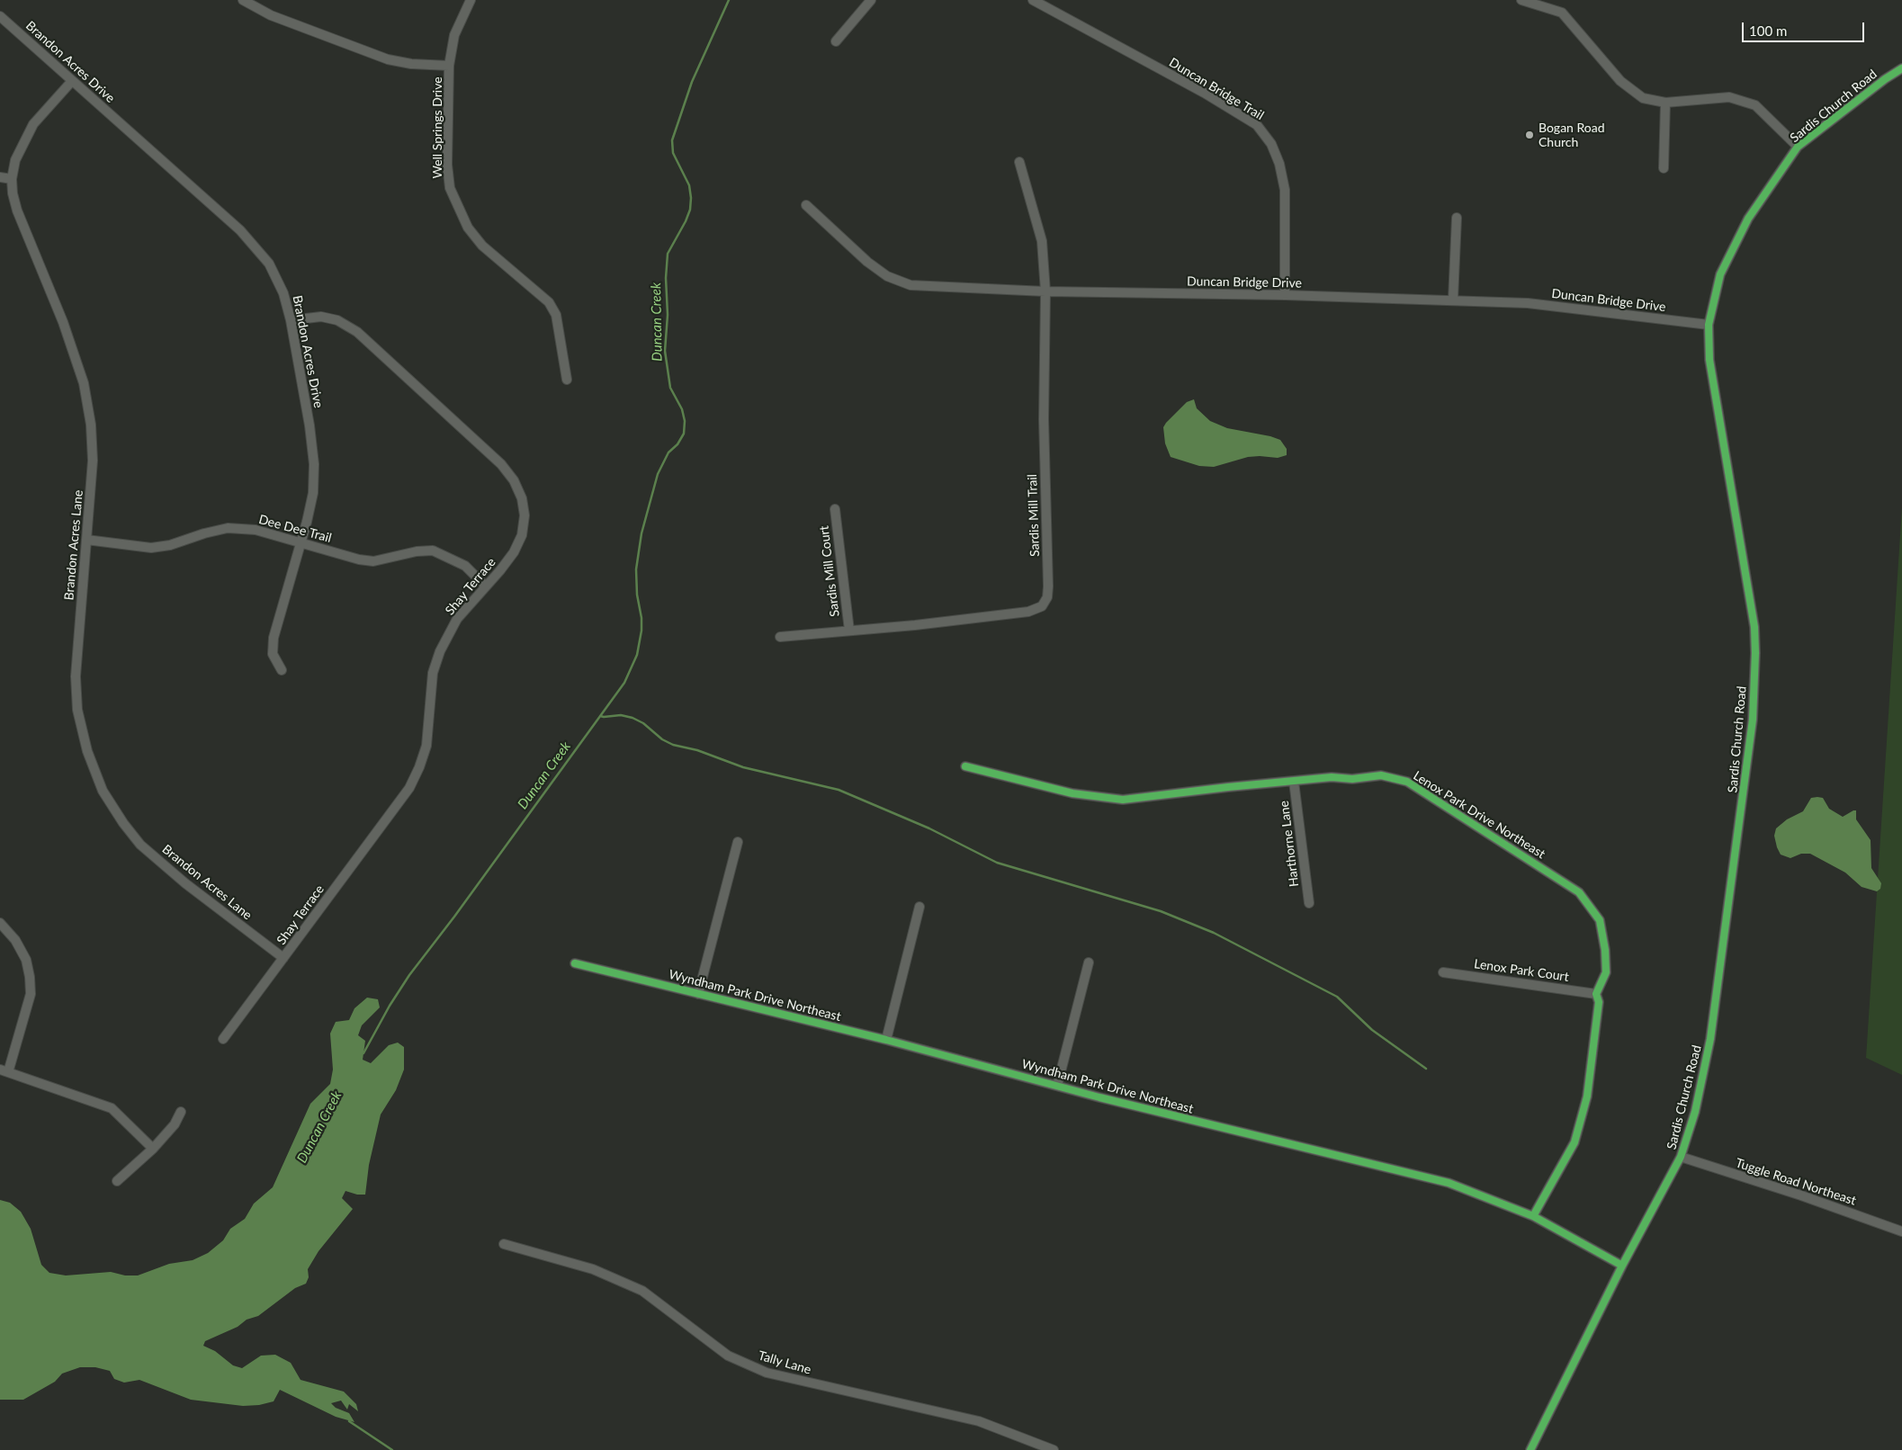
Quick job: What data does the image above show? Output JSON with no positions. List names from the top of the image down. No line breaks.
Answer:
{"streets":{"street":["Brandon Acres Drive","Duncan Bridge Trail","Sardis Church Road","Well Springs Drive","Duncan Bridge Drive","Sardis Mill Trail","Dee Dee Trail","Brandon Acres Lane","Sardis Mill Court","Shay Terrace","Lenox Park Drive Northeast","Harthorne Lane","Lenox Park Court","Wyndham Park Drive Northeast","Tuggle Road Northeast","Tally Lane"]},"crossings":[["Brandon Acres Drive","Dee Dee Trail"],["Brandon Acres Drive","Brandon Acres Lane"],["Brandon Acres Drive","Shay Terrace"],["Duncan Bridge Trail","Duncan Bridge Drive"],["Sardis Church Road","Duncan Bridge Drive"],["Sardis Church Road","Wyndham Park Drive Northeast"],["Sardis Church Road","Tuggle Road Northeast"],["Duncan Bridge Drive","Sardis Mill Trail"],["Sardis Mill Trail","Sardis Mill Court"],["Dee Dee Trail","Brandon Acres Lane"],["Dee Dee Trail","Shay Terrace"],["Brandon Acres Lane","Shay Terrace"],["Lenox Park Drive Northeast","Harthorne Lane"],["Lenox Park Drive Northeast","Lenox Park Court"],["Lenox Park Drive Northeast","Wyndham Park Drive Northeast"]],"water":["Duncan Creek"],"places":["Bogan Road Church"],"scale_bar":"100 m"}
